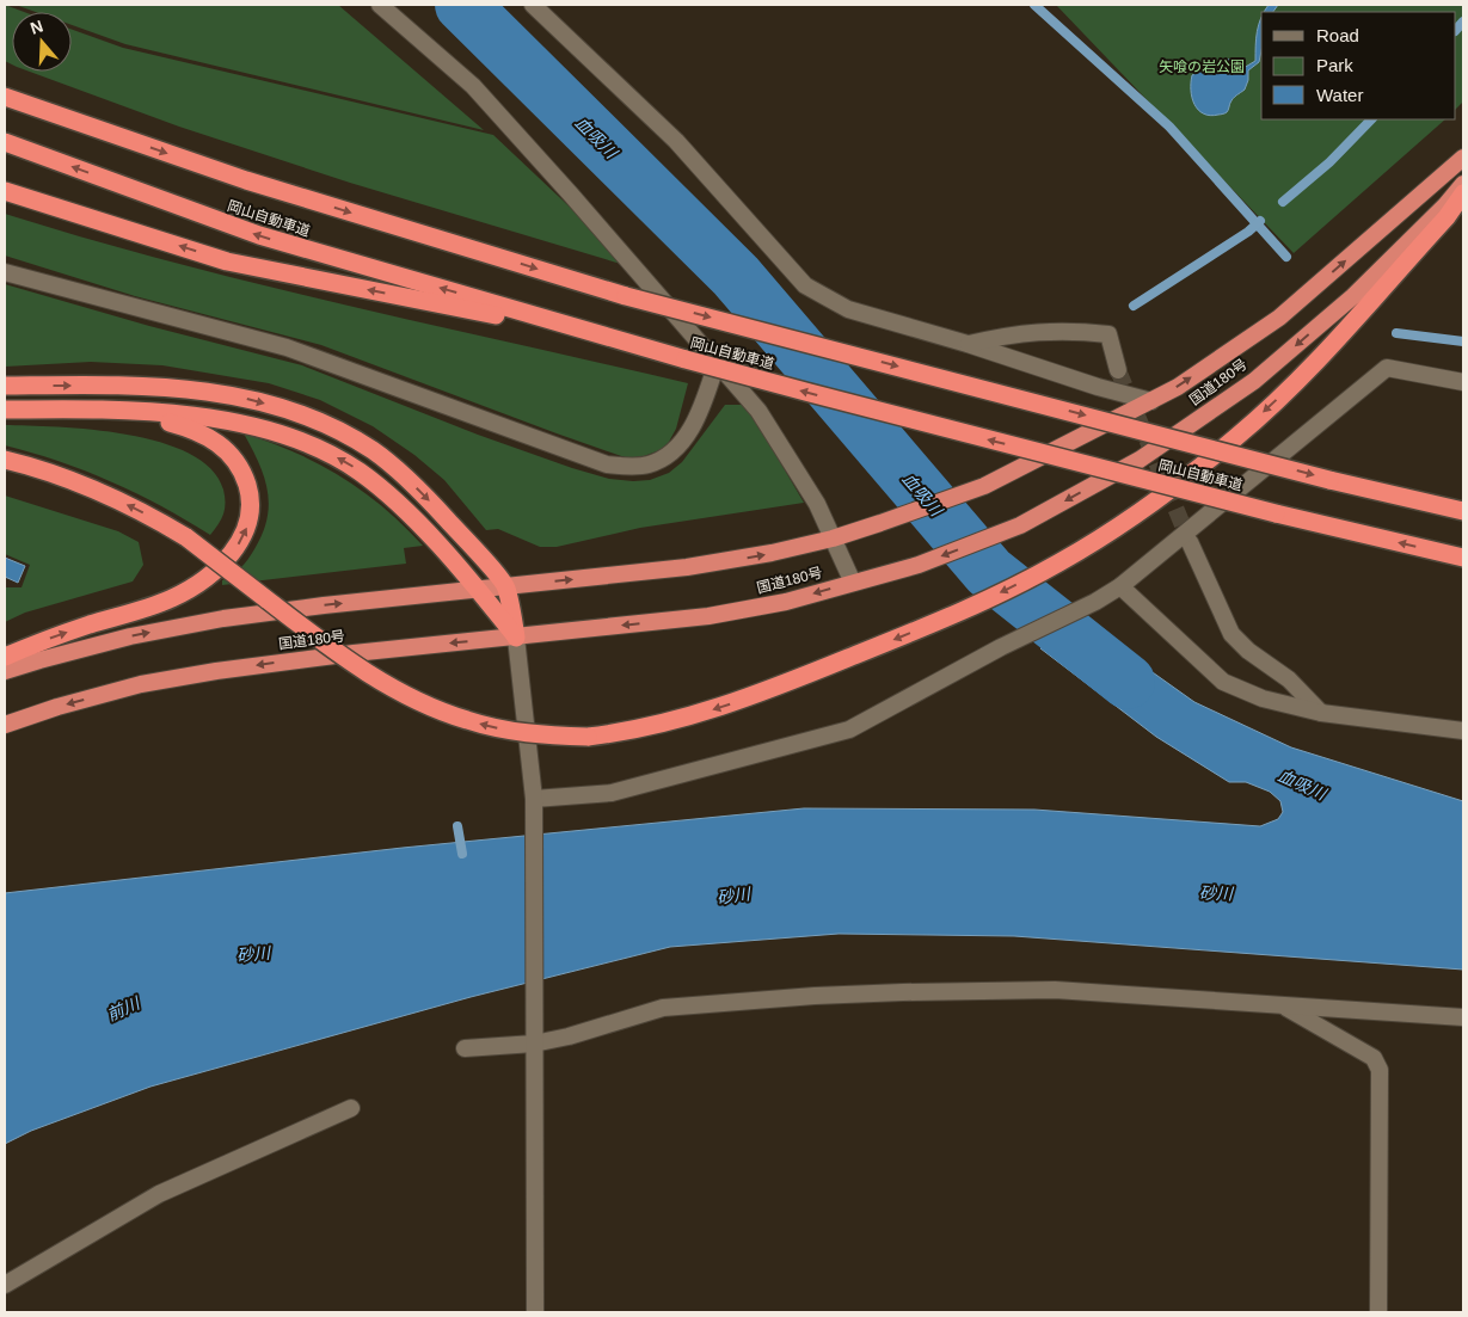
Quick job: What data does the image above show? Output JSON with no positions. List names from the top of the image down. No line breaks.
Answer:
{"streets":{"highway":["岡山自動車道","国道180号"]},"water":["血吸川","砂川","前川"],"parks":["矢喰の岩公園"],"legend":["Road","Park","Water"],"north":"top"}
